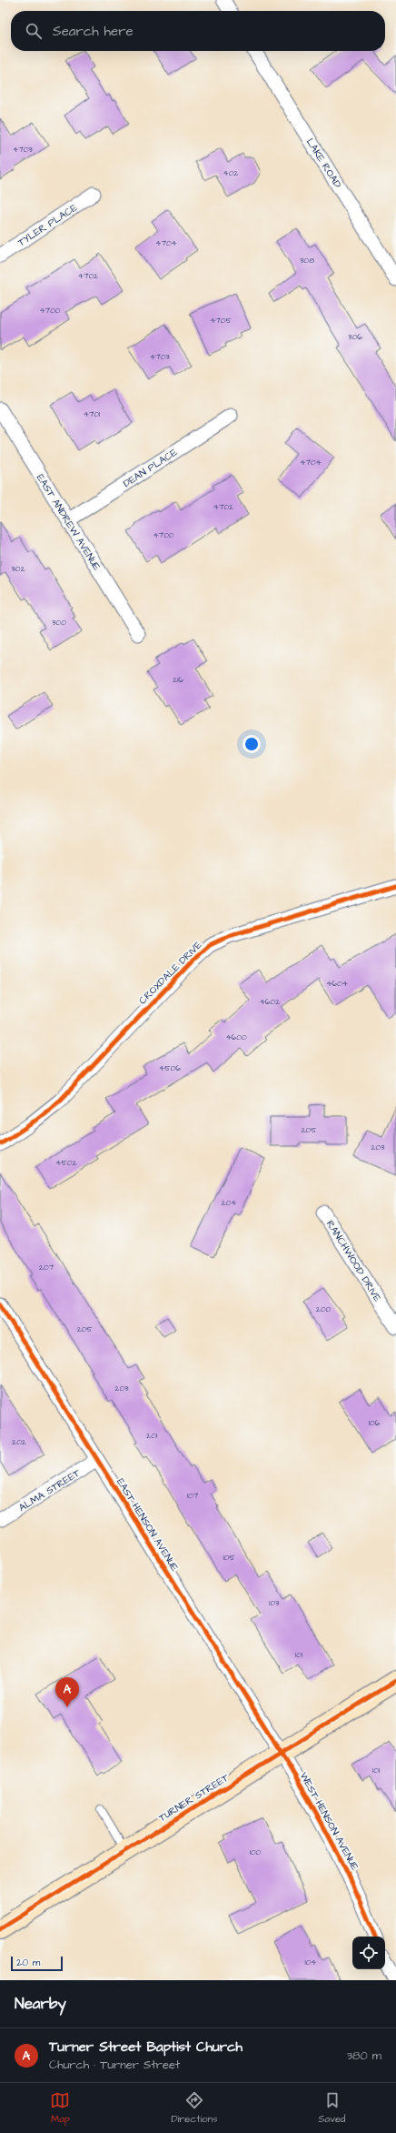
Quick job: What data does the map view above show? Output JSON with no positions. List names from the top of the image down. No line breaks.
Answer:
{"streets":{"street":["LAKE ROAD","TYLER PLACE","DEAN PLACE","EAST ANDREW AVENUE","CROXDALE DRIVE","RANCHWOOD DRIVE","ALMA STREET","EAST HENSON AVENUE","TURNER STREET","WEST HENSON AVENUE"]},"crossings":[["DEAN PLACE","EAST ANDREW AVENUE"],["ALMA STREET","EAST HENSON AVENUE"],["EAST HENSON AVENUE","TURNER STREET"],["EAST HENSON AVENUE","WEST HENSON AVENUE"],["TURNER STREET","WEST HENSON AVENUE"]],"house_numbers":["4703","402","4704","308","4702","4700","4705","306","4703","4701","4704","4702","4700","302","300","216","4604","4602","4600","4506","205","203","4502","204","207","200","205","203","106","201","202","107","105","103","101","101","100","104"],"scale_bar":"20 m","page":{"search":"Search here","pins":"A","scale":"20 m","heading":"Nearby","list":[{"mark":"A","name":"Turner Street Baptist Church","note":"Church · Turner Street","value":"380 m"}],"nav":["Map","Directions","Saved"]}}
